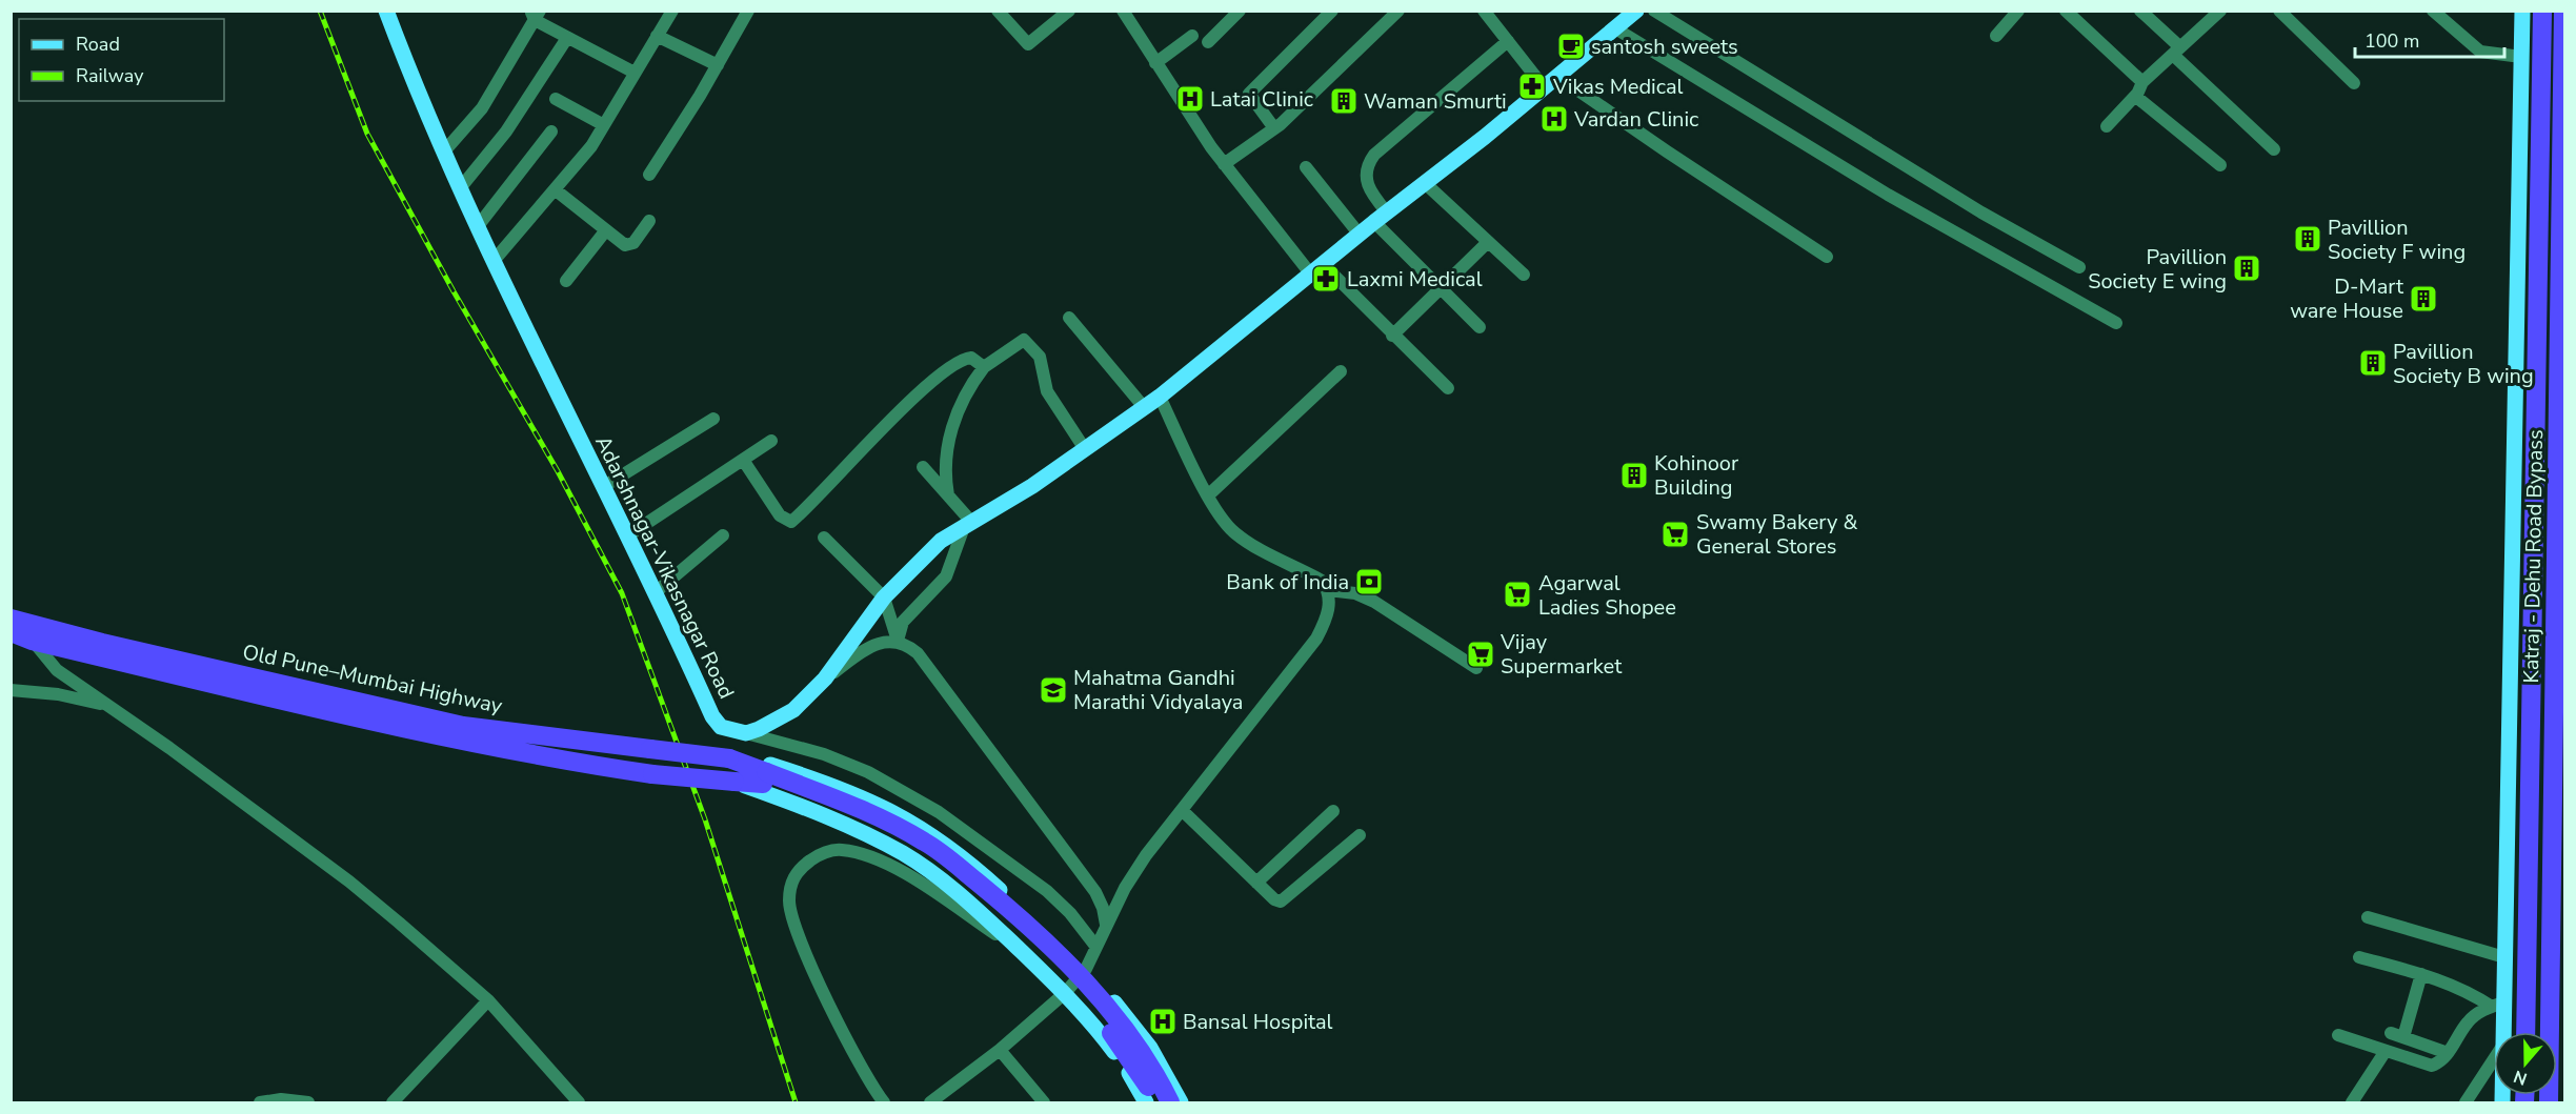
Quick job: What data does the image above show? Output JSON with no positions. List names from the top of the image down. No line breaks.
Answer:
{"streets":{"highway":["Katraj - Dehu Road Bypass","Old Pune–Mumbai Highway"],"main road":["Adarshnagar-Vikasnagar Road"]},"places":{"cafe":["santosh sweets"],"pharmacy":["Vikas Medical","Laxmi Medical"],"hospital":["Latai Clinic","Vardan Clinic","Bansal Hospital"],"building":["Waman Smurti","Pavillion Society F wing","Pavillion Society E wing","D-Mart ware House","Pavillion Society B wing","Kohinoor Building"],"supermarket":["Swamy Bakery & General Stores","Agarwal Ladies Shopee","Vijay Supermarket"],"bank":["Bank of India"],"school or university":["Mahatma Gandhi Marathi Vidyalaya"]},"legend":["Road","Railway"],"scale_bar":"100 m","north":"bottom"}
